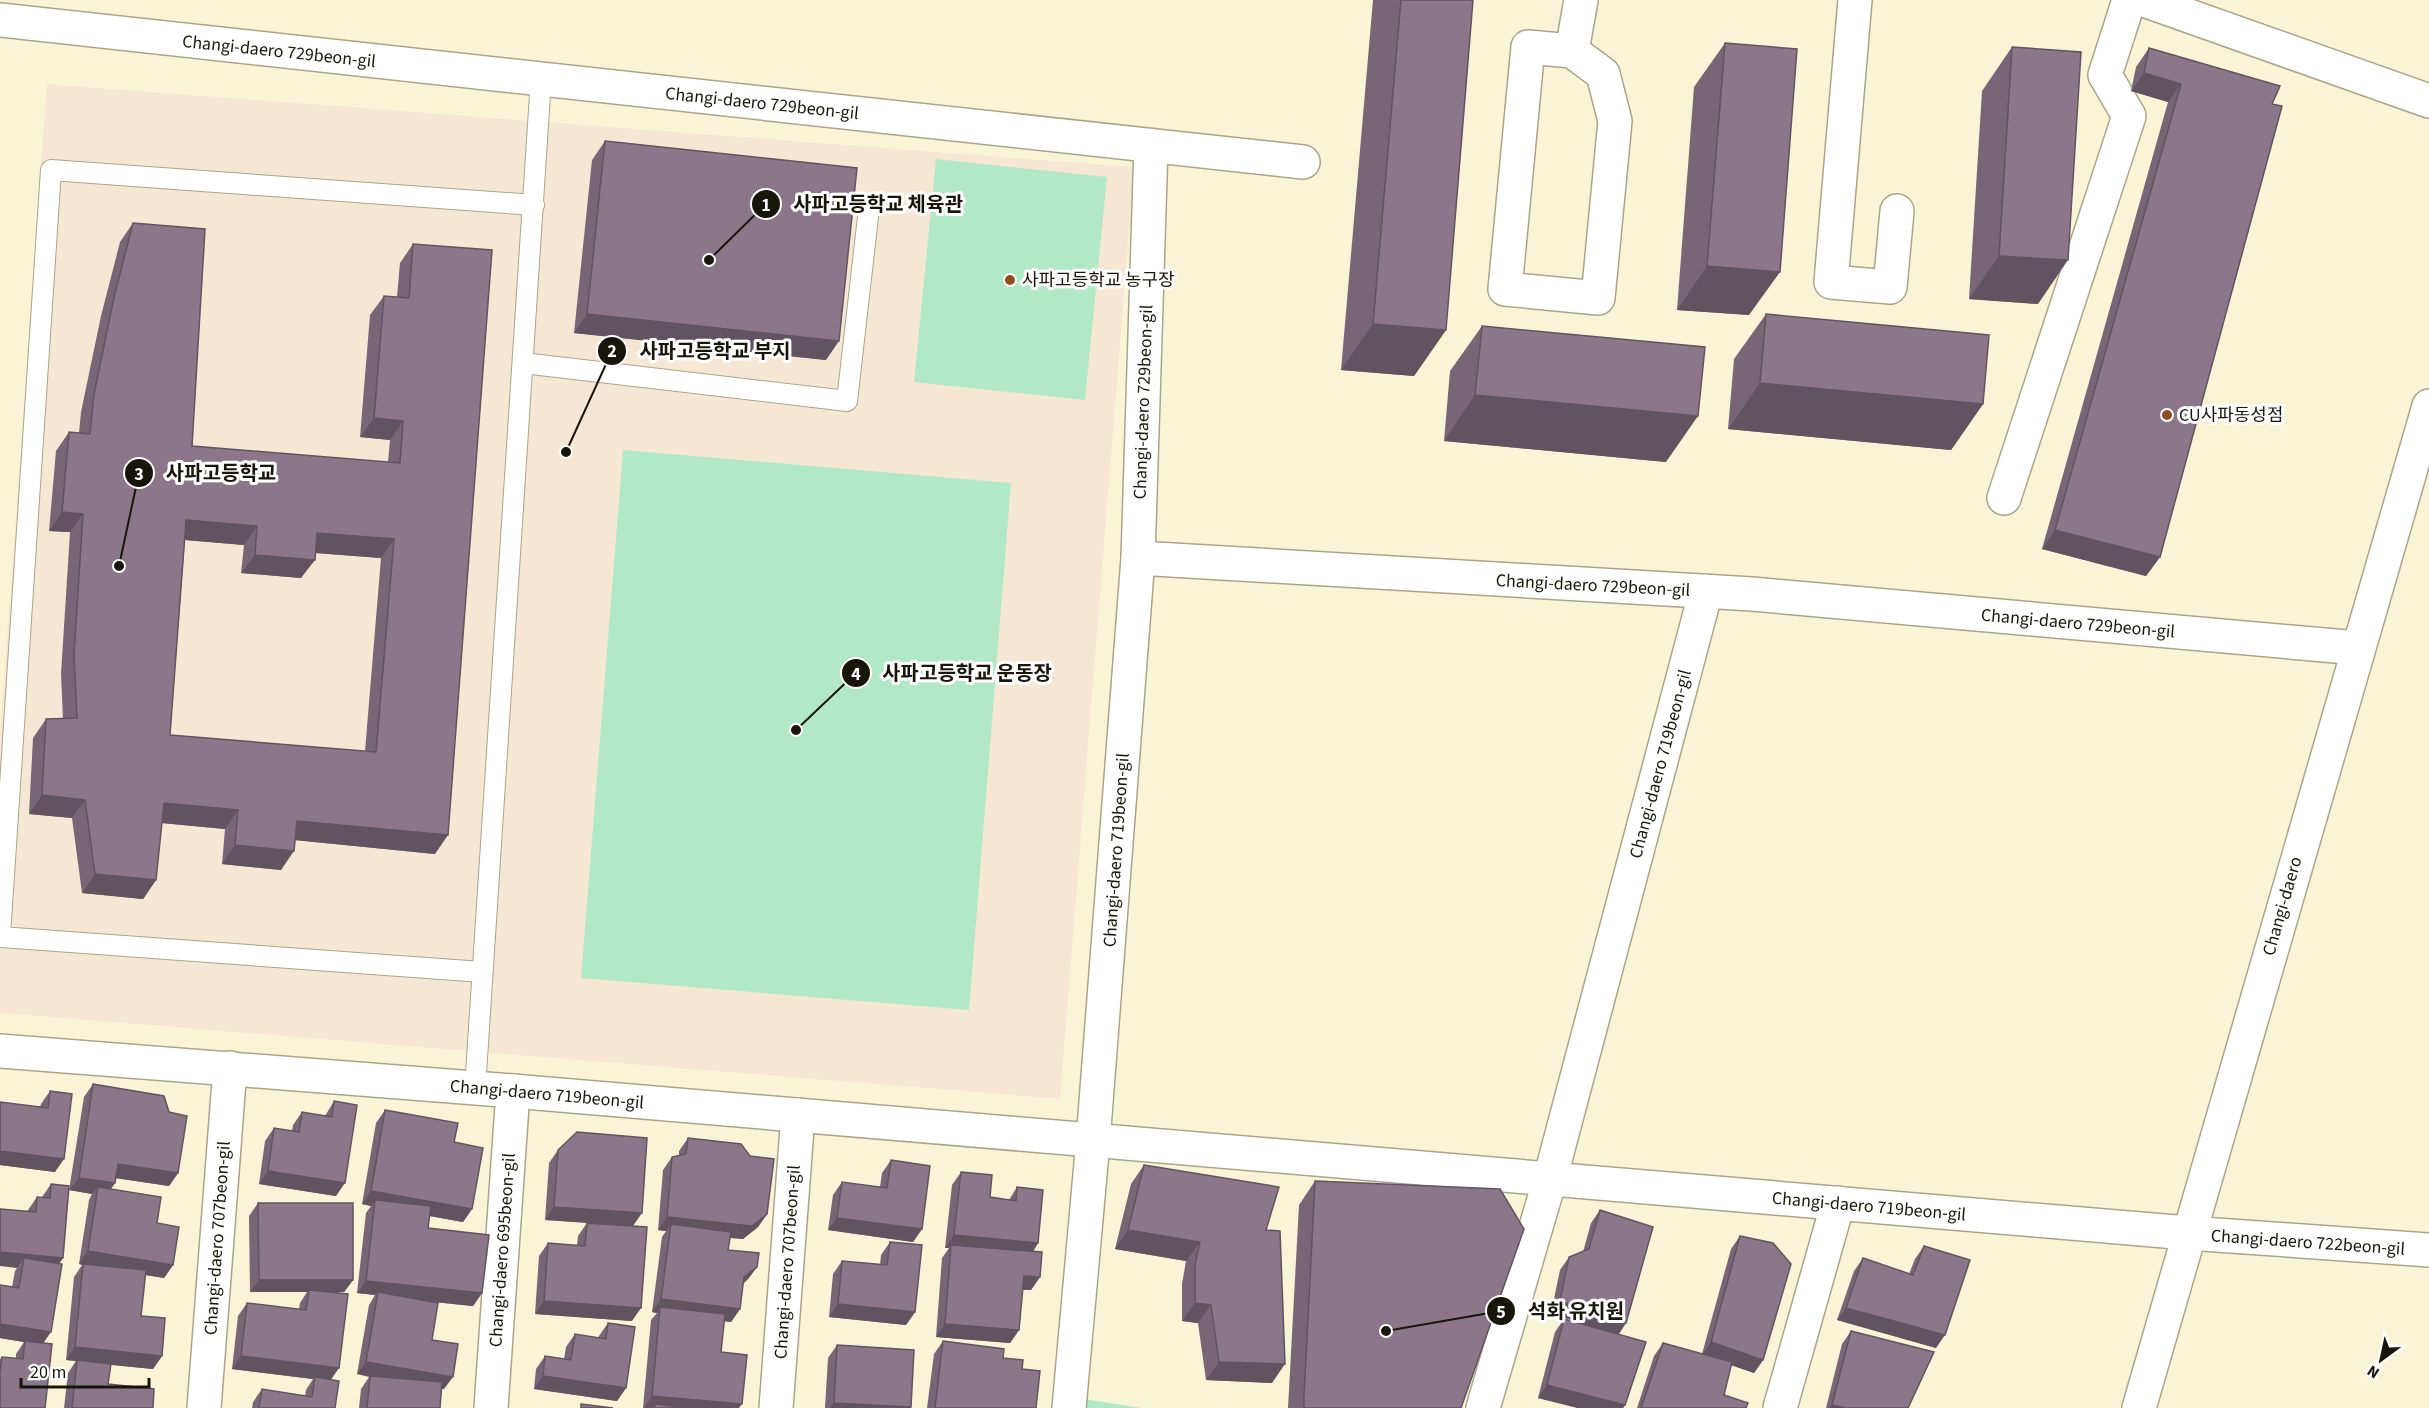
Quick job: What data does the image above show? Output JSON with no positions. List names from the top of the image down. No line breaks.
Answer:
{"streets":{"street":["Changi-daero 729beon-gil","Changi-daero 719beon-gil","Changi-daero","Changi-daero 707beon-gil","Changi-daero 722beon-gil","Changi-daero 695beon-gil"]},"crossings":[["Changi-daero 729beon-gil","Changi-daero 719beon-gil"],["Changi-daero 729beon-gil","Changi-daero"],["Changi-daero 719beon-gil","Changi-daero"],["Changi-daero 719beon-gil","Changi-daero 707beon-gil"],["Changi-daero 719beon-gil","Changi-daero 722beon-gil"],["Changi-daero 719beon-gil","Changi-daero 695beon-gil"],["Changi-daero","Changi-daero 722beon-gil"]],"places":["사파고등학교 체육관","사파고등학교 농구장","CU사파동성점","사파고등학교 부지","사파고등학교","사파고등학교 운동장","석화 유치원"],"scale_bar":"20 m","north":"bottom left"}
